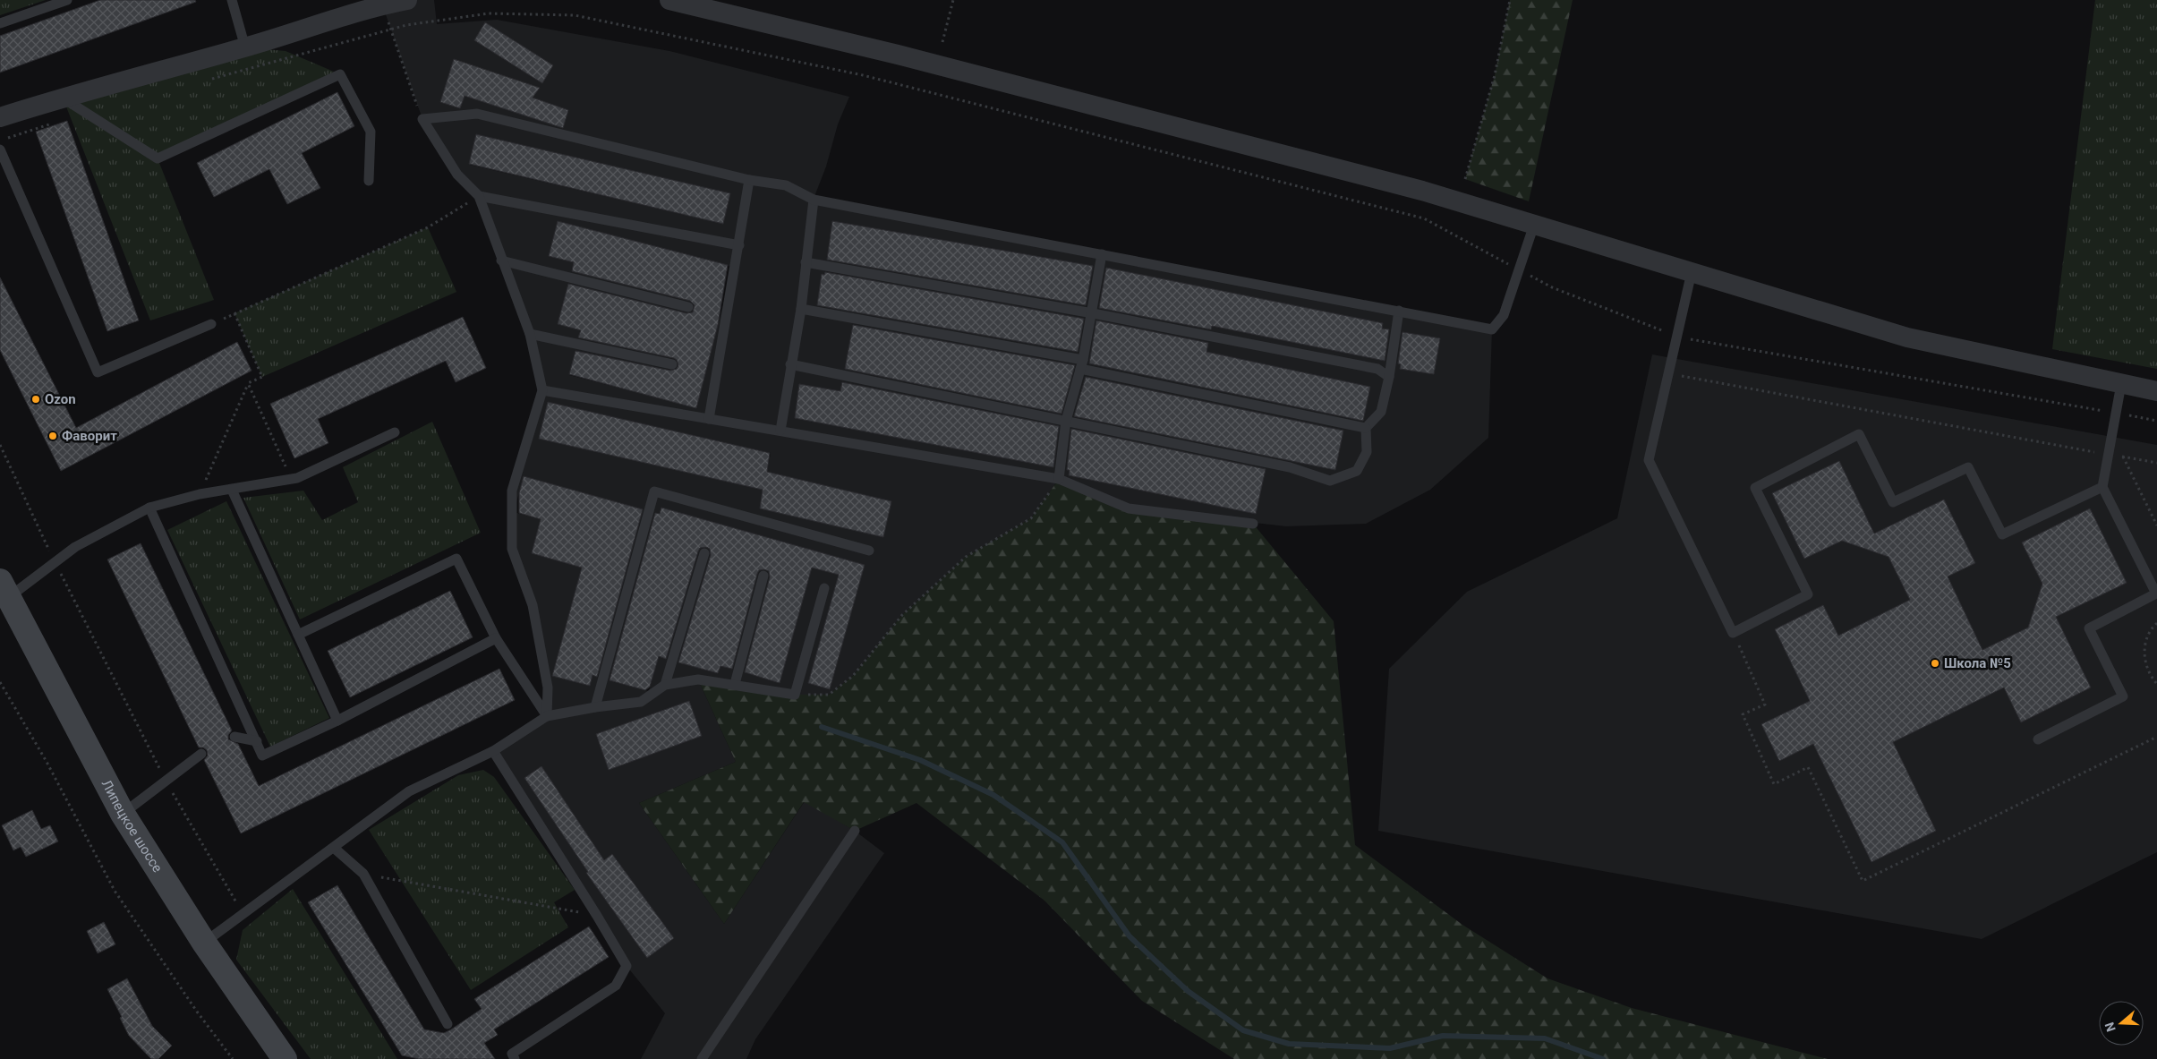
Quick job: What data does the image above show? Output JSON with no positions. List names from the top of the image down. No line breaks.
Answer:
{"streets":{"main road":["Липецкое шоссе"]},"places":["Ozon","Фаворит","Школа №5"],"north":"left"}
